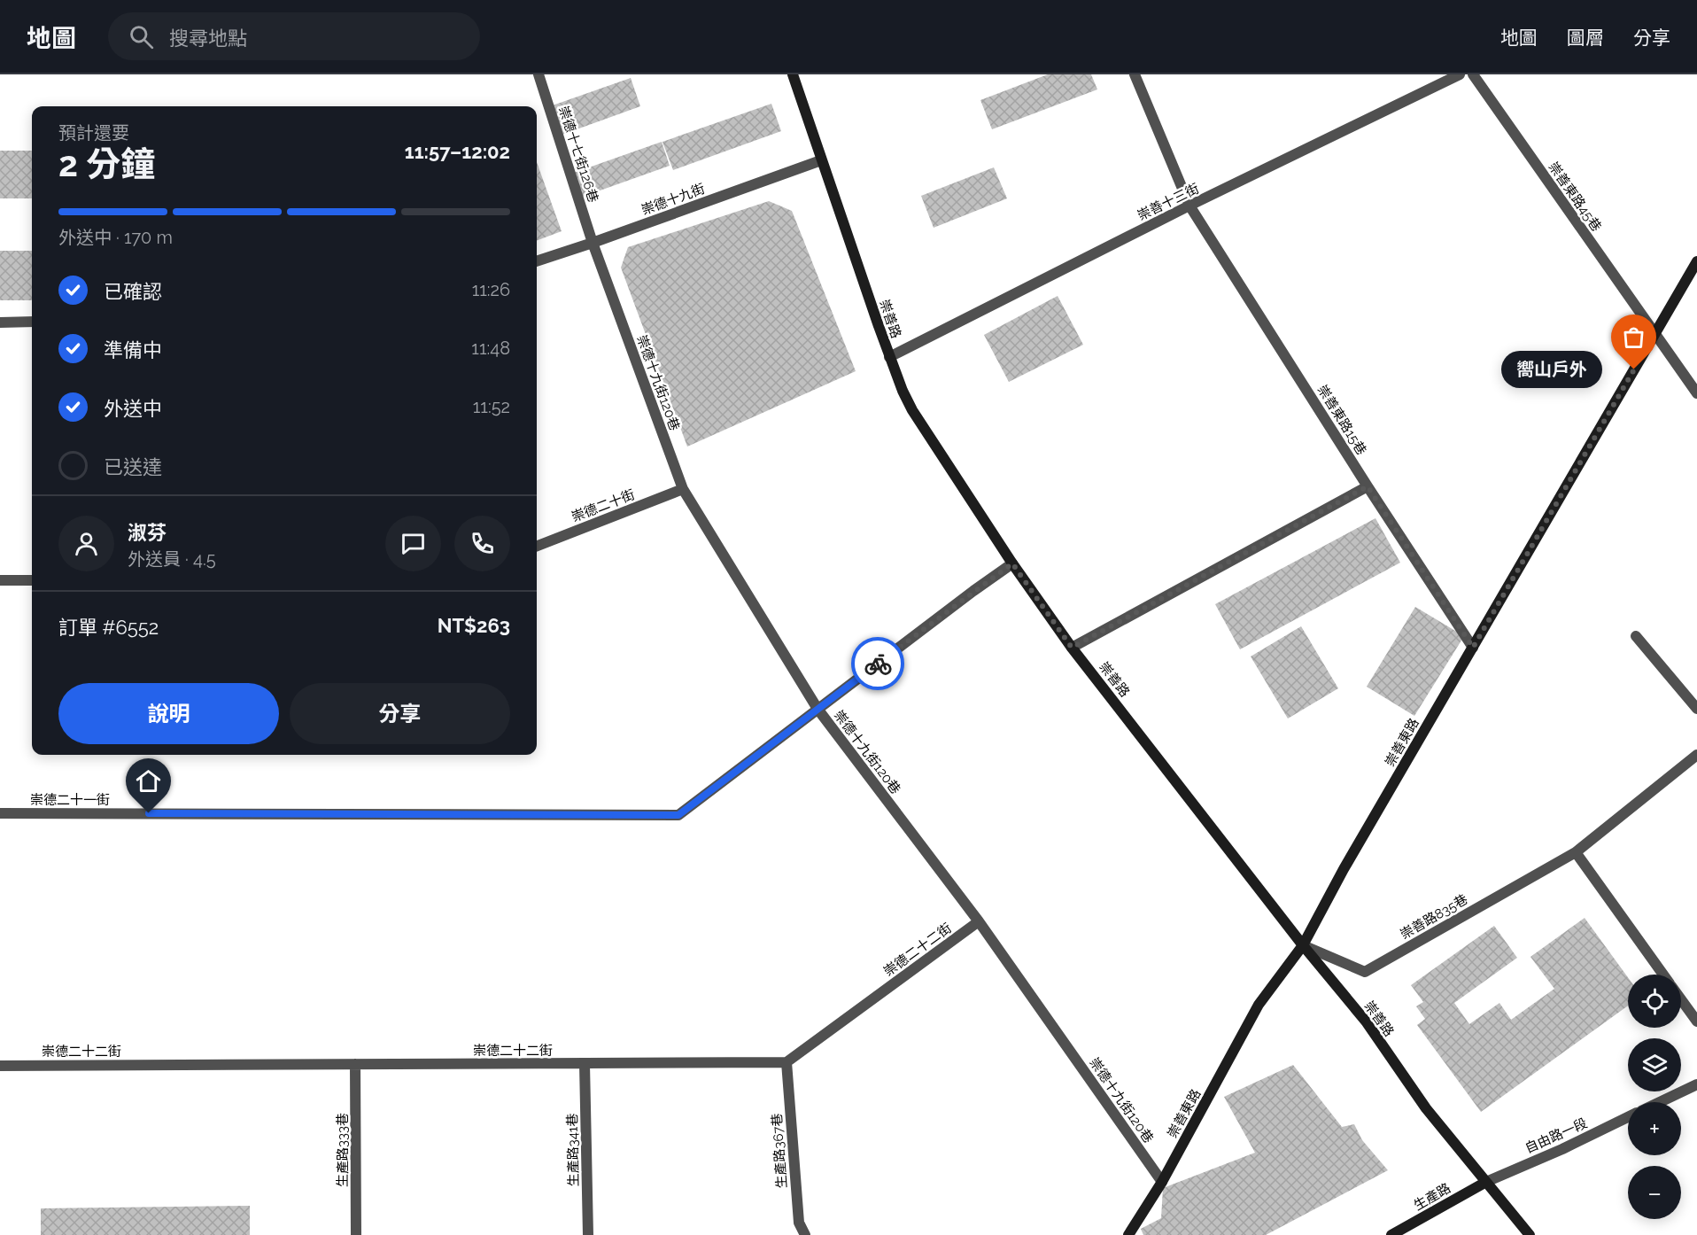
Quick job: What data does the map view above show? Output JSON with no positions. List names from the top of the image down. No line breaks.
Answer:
{"streets":{"street":["崇德十七街126巷","崇善東路45巷","崇德十九街","崇善十三街","崇善路","崇德十九街120巷","崇善東路15巷","崇德二十街","崇善東路","崇德二十一街","崇善路835巷","崇德二十二街","自由路一段","生產路333巷","生產路341巷","生產路367巷","生產路"]},"crossings":[["崇德十七街126巷","崇德十九街"],["崇德十七街126巷","崇德十九街120巷"],["崇善東路45巷","崇善東路"],["崇德十九街","崇善路"],["崇德十九街","崇德十九街120巷"],["崇善十三街","崇善路"],["崇善十三街","崇善東路15巷"],["崇善路","崇善東路"],["崇善路","崇德二十一街"],["崇善路","崇善路835巷"],["崇善路","自由路一段"],["崇善路","生產路"],["崇德十九街120巷","崇德二十街"],["崇德十九街120巷","崇善東路"],["崇德十九街120巷","崇德二十一街"],["崇德十九街120巷","崇德二十二街"],["崇善東路15巷","崇善東路"],["崇善東路","崇善路835巷"],["崇德二十二街","生產路333巷"],["崇德二十二街","生產路341巷"],["崇德二十二街","生產路367巷"],["自由路一段","生產路"]],"places":["嚮山戶外"],"page":{"header":"地圖","search":"搜尋地點","nav":["地圖","圖層","分享"],"heading":["2 分鐘","預計還要","11:57–12:02"],"panel":["淑芬","外送員 · 4.5","訂單 #6552","NT$263"],"bar":"外送中 · 170 m","list":[["已確認","11:26"],["準備中","11:48"],["外送中","11:52"],"已送達"],"bubble":"嚮山戶外","buttons":["說明","分享"],"map_buttons":["+","−"]}}
